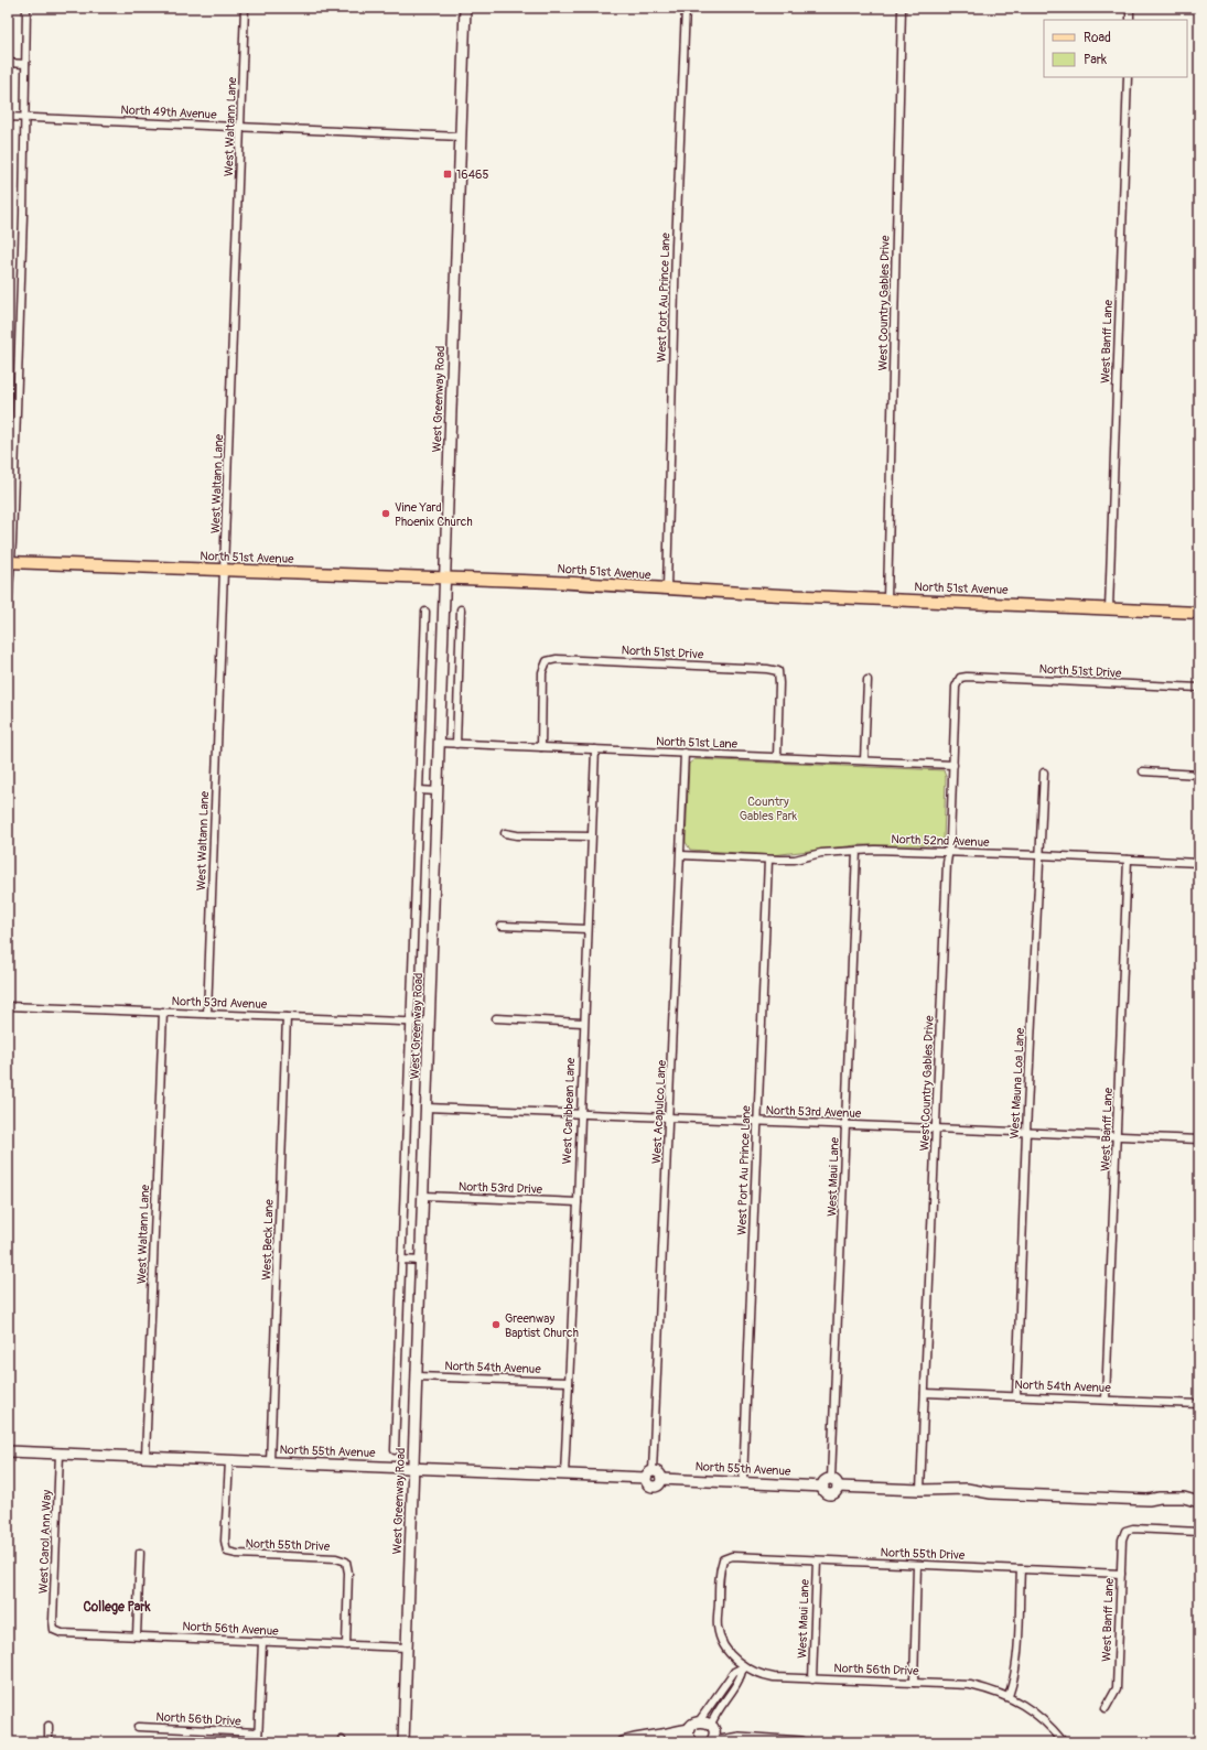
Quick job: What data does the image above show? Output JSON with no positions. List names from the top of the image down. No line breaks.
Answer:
{"streets":{"main road":["West Greenway Road","North 51st Avenue","North 55th Avenue"],"street":["North 49th Avenue","West Waltann Lane","West Port Au Prince Lane","West Country Gables Drive","West Banff Lane","North 51st Drive","North 51st Lane","North 52nd Avenue","North 53rd Avenue","West Mauna Loa Lane","West Caribbean Lane","West Acapulco Lane","West Maui Lane","North 53rd Drive","West Beck Lane","North 54th Avenue","West Carol Ann Way","North 55th Drive","North 56th Avenue","North 56th Drive"]},"crossings":[["North 49th Avenue","West Waltann Lane"],["North 49th Avenue","West Greenway Road"],["West Waltann Lane","North 51st Avenue"],["West Waltann Lane","North 53rd Avenue"],["West Waltann Lane","North 55th Avenue"],["West Port Au Prince Lane","North 51st Avenue"],["West Port Au Prince Lane","North 52nd Avenue"],["West Port Au Prince Lane","North 53rd Avenue"],["West Port Au Prince Lane","North 55th Avenue"],["West Country Gables Drive","North 51st Avenue"],["West Country Gables Drive","North 51st Drive"],["West Country Gables Drive","North 51st Lane"],["West Country Gables Drive","North 52nd Avenue"],["West Country Gables Drive","North 53rd Avenue"],["West Country Gables Drive","North 54th Avenue"],["West Banff Lane","North 51st Avenue"],["West Banff Lane","North 52nd Avenue"],["West Banff Lane","North 53rd Avenue"],["West Banff Lane","North 54th Avenue"],["West Banff Lane","North 55th Drive"],["West Greenway Road","North 51st Avenue"],["West Greenway Road","North 51st Lane"],["West Greenway Road","North 53rd Avenue"],["West Greenway Road","North 53rd Drive"],["West Greenway Road","North 54th Avenue"],["West Greenway Road","North 55th Avenue"],["West Greenway Road","North 56th Avenue"],["North 51st Drive","North 51st Lane"],["North 51st Lane","West Caribbean Lane"],["North 51st Lane","West Acapulco Lane"],["North 52nd Avenue","West Mauna Loa Lane"],["North 52nd Avenue","West Acapulco Lane"],["North 52nd Avenue","West Maui Lane"],["North 53rd Avenue","West Mauna Loa Lane"],["North 53rd Avenue","West Caribbean Lane"],["North 53rd Avenue","West Acapulco Lane"],["North 53rd Avenue","West Maui Lane"],["North 53rd Avenue","West Beck Lane"],["West Mauna Loa Lane","North 54th Avenue"],["West Caribbean Lane","North 53rd Drive"],["West Caribbean Lane","North 54th Avenue"],["West Caribbean Lane","North 55th Avenue"],["West Acapulco Lane","North 55th Avenue"],["West Maui Lane","North 55th Avenue"],["West Maui Lane","North 55th Drive"],["West Maui Lane","North 56th Drive"],["West Beck Lane","North 55th Avenue"],["North 55th Avenue","West Carol Ann Way"],["North 55th Avenue","North 55th Drive"],["West Carol Ann Way","North 56th Avenue"],["North 55th Drive","North 56th Avenue"],["North 55th Drive","North 56th Drive"]],"districts":["College Park"],"parks":["Country Gables Park"],"places":{"transit":["16465"],"other":["Vine Yard Phoenix Church","Greenway Baptist Church"]},"legend":["Road","Park"]}
